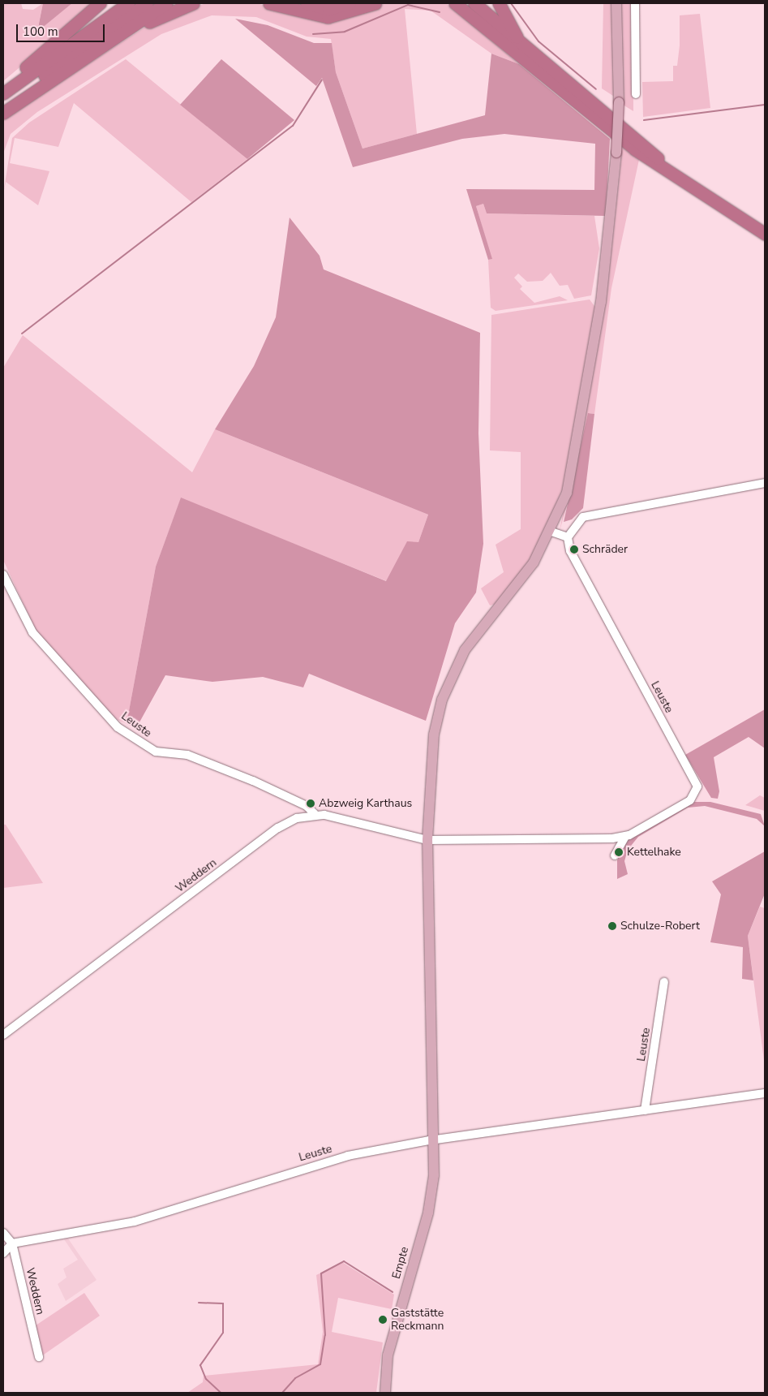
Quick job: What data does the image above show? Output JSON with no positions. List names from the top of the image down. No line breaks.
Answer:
{"streets":{"main road":["Empte"],"street":["Leuste","Weddern"]},"crossings":[["Leuste","Weddern"],["Leuste","Empte"]],"places":["Schräder","Abzweig Karthaus","Kettelhake","Schulze-Robert","Gaststätte Reckmann"],"scale_bar":"100 m"}
